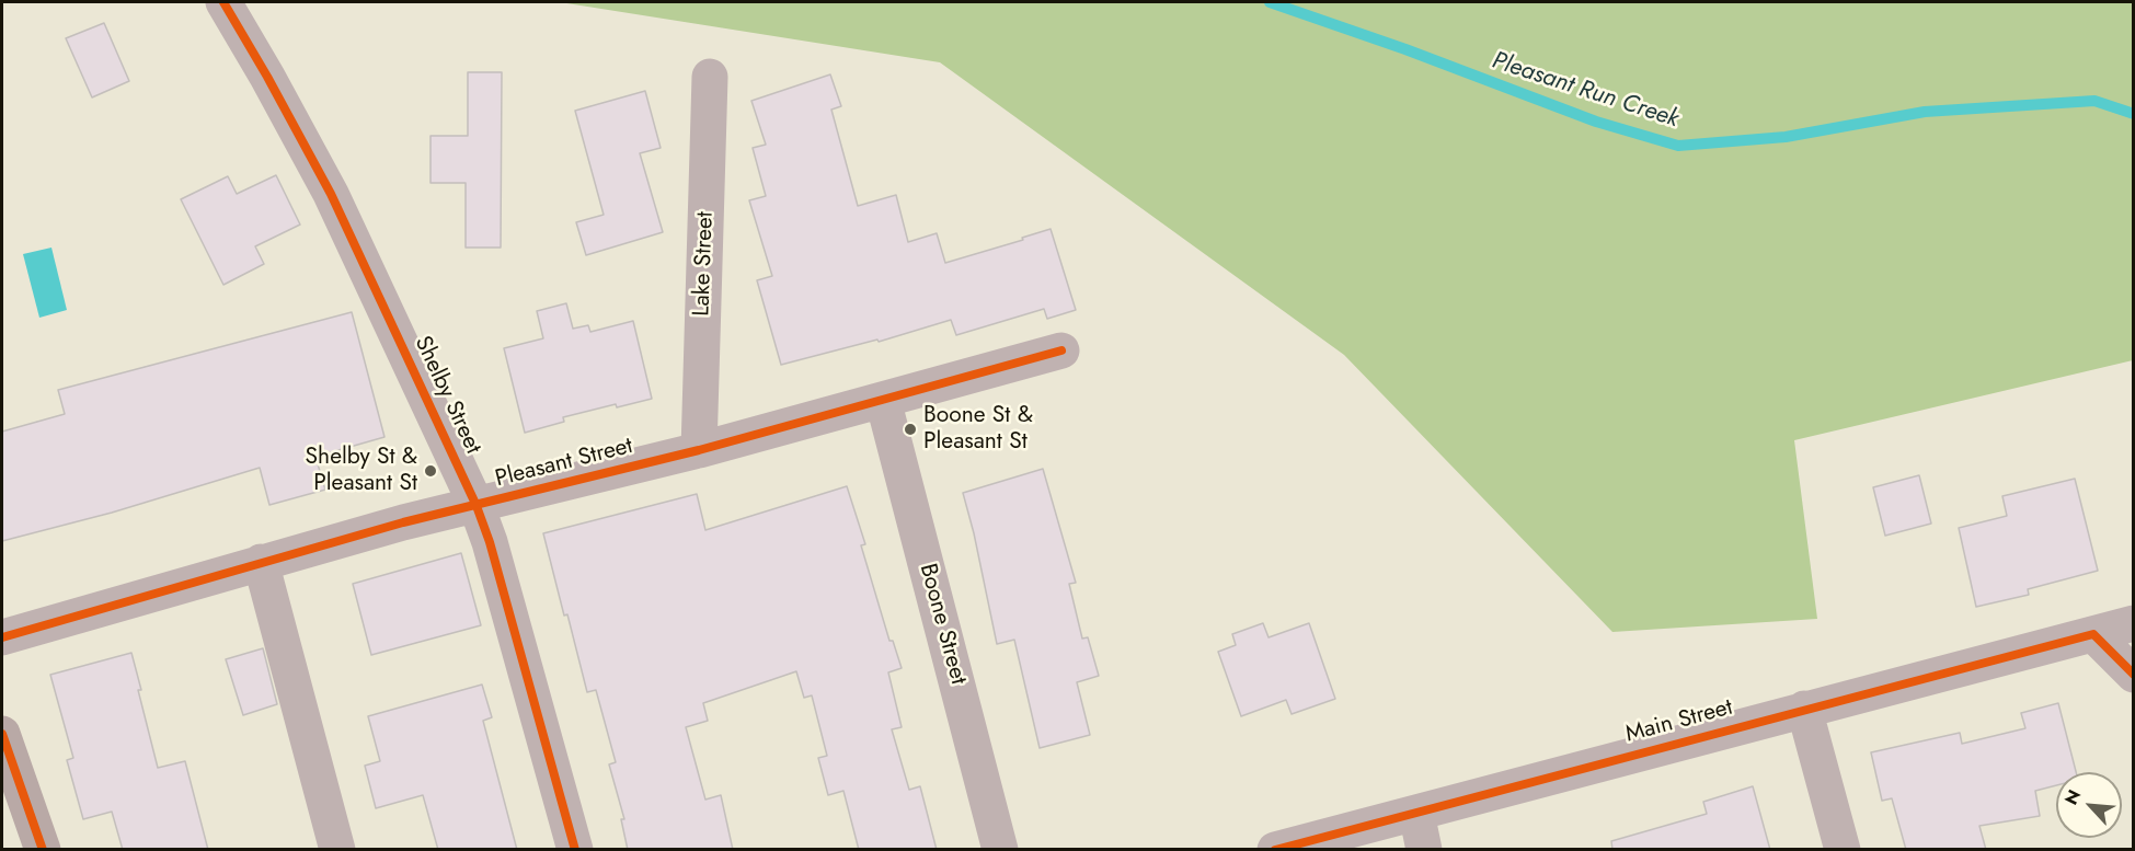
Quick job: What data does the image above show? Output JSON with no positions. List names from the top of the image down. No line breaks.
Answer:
{"streets":{"street":["Lake Street","Shelby Street","Pleasant Street","Boone Street","Main Street"]},"crossings":[["Lake Street","Pleasant Street"],["Shelby Street","Pleasant Street"],["Pleasant Street","Boone Street"]],"water":["Pleasant Run Creek"],"places":["Boone St & Pleasant St","Shelby St & Pleasant St"],"north":"top left"}
